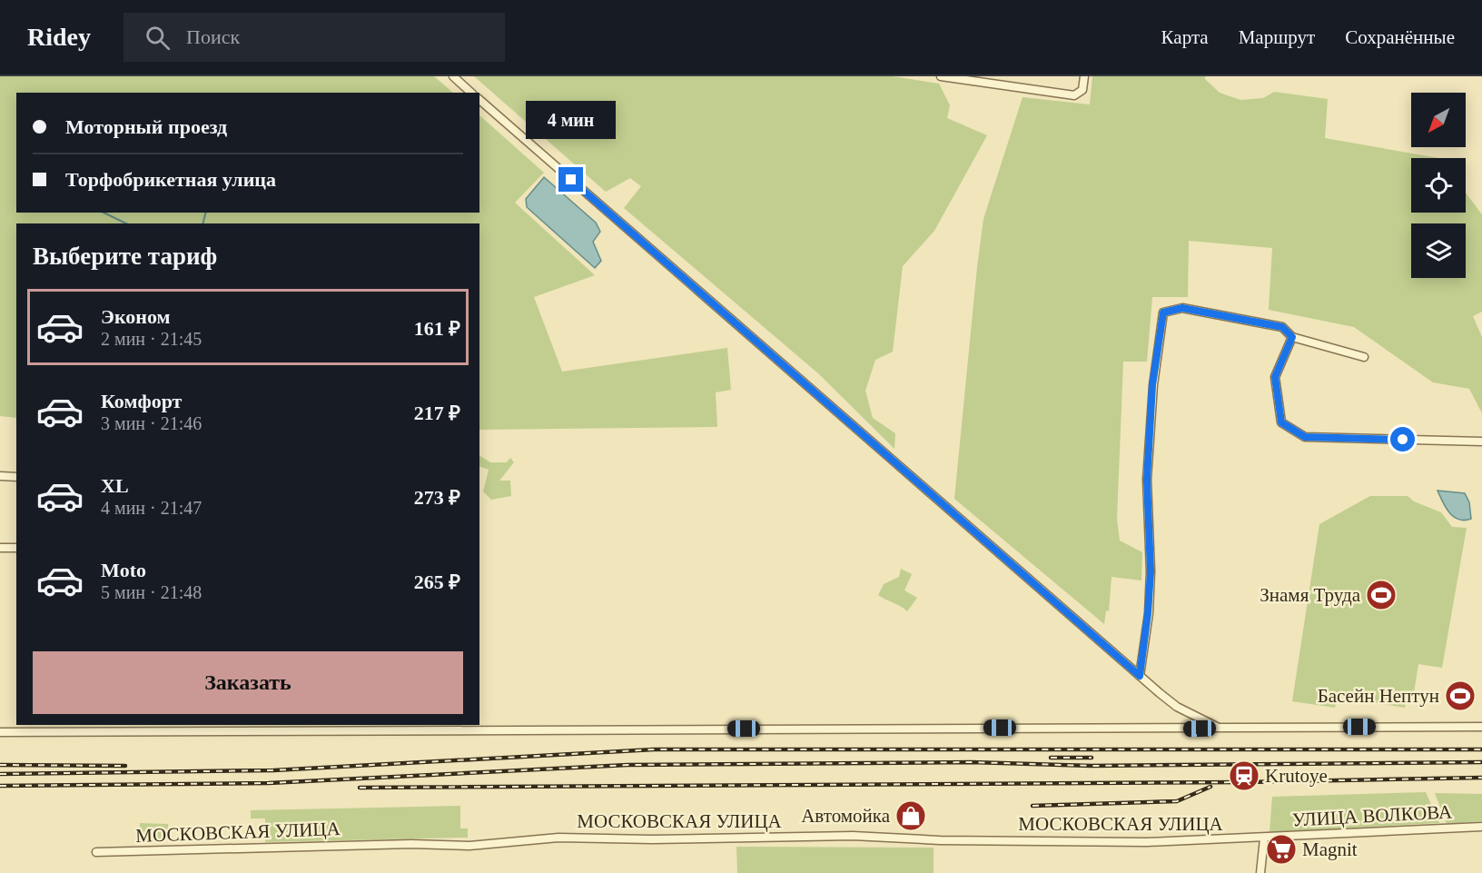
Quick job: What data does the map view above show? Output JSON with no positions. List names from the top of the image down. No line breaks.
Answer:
{"streets":{"street":["УЛИЦА ВОЛКОВА","МОСКОВСКАЯ УЛИЦА"]},"crossings":[["УЛИЦА ВОЛКОВА","МОСКОВСКАЯ УЛИЦА"]],"places":{"sports":["Знамя Труда","Басейн Нептун"],"station":["Krutoye"],"shop":["Автомойка"],"supermarket":["Magnit"]},"north":"bottom left","page":{"header":"Ridey","search":"Поиск","nav":["Карта","Маршрут","Сохранённые"],"banner":["Моторный проезд","Торфобрикетная улица"],"bubble":"4 мин","heading":"Выберите тариф","list":[{"name":"Эконом","note":"2 мин · 21:45","value":"161 ₽"},{"name":"Комфорт","note":"3 мин · 21:46","value":"217 ₽"},{"name":"XL","note":"4 мин · 21:47","value":"273 ₽"},{"name":"Moto","note":"5 мин · 21:48","value":"265 ₽"}],"buttons":"Заказать"}}
